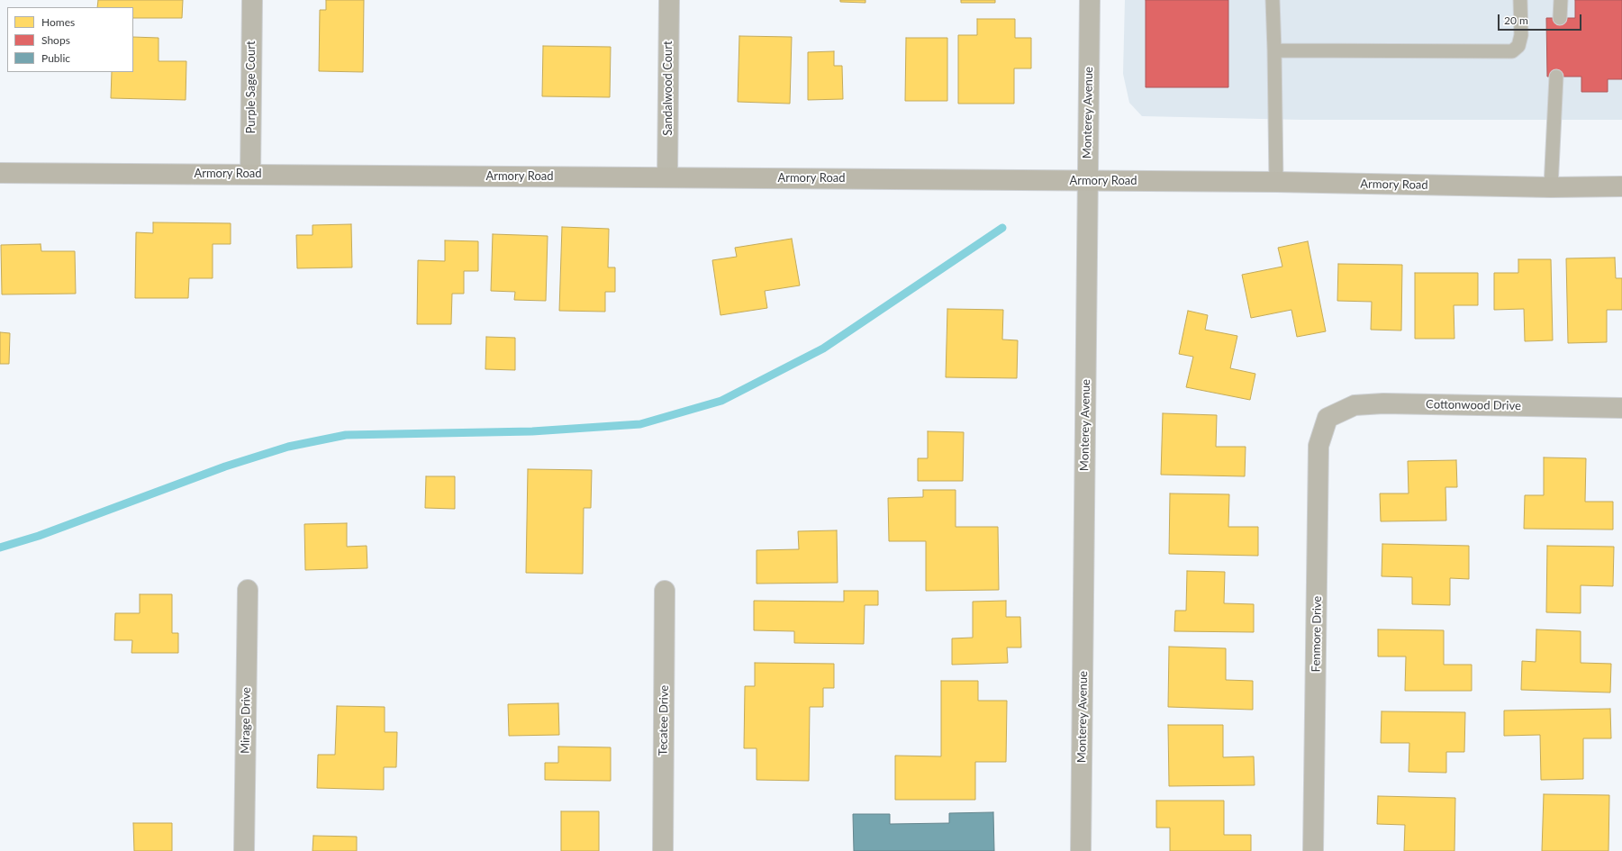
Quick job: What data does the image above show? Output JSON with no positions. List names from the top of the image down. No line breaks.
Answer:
{"streets":{"main road":["Armory Road"],"street":["Purple Sage Court","Sandalwood Court","Monterey Avenue","Cottonwood Drive","Fenmore Drive","Mirage Drive","Tecatee Drive"]},"crossings":[["Purple Sage Court","Armory Road"],["Sandalwood Court","Armory Road"],["Monterey Avenue","Armory Road"],["Cottonwood Drive","Fenmore Drive"]],"legend":["Homes","Shops","Public"],"scale_bar":"20 m"}
